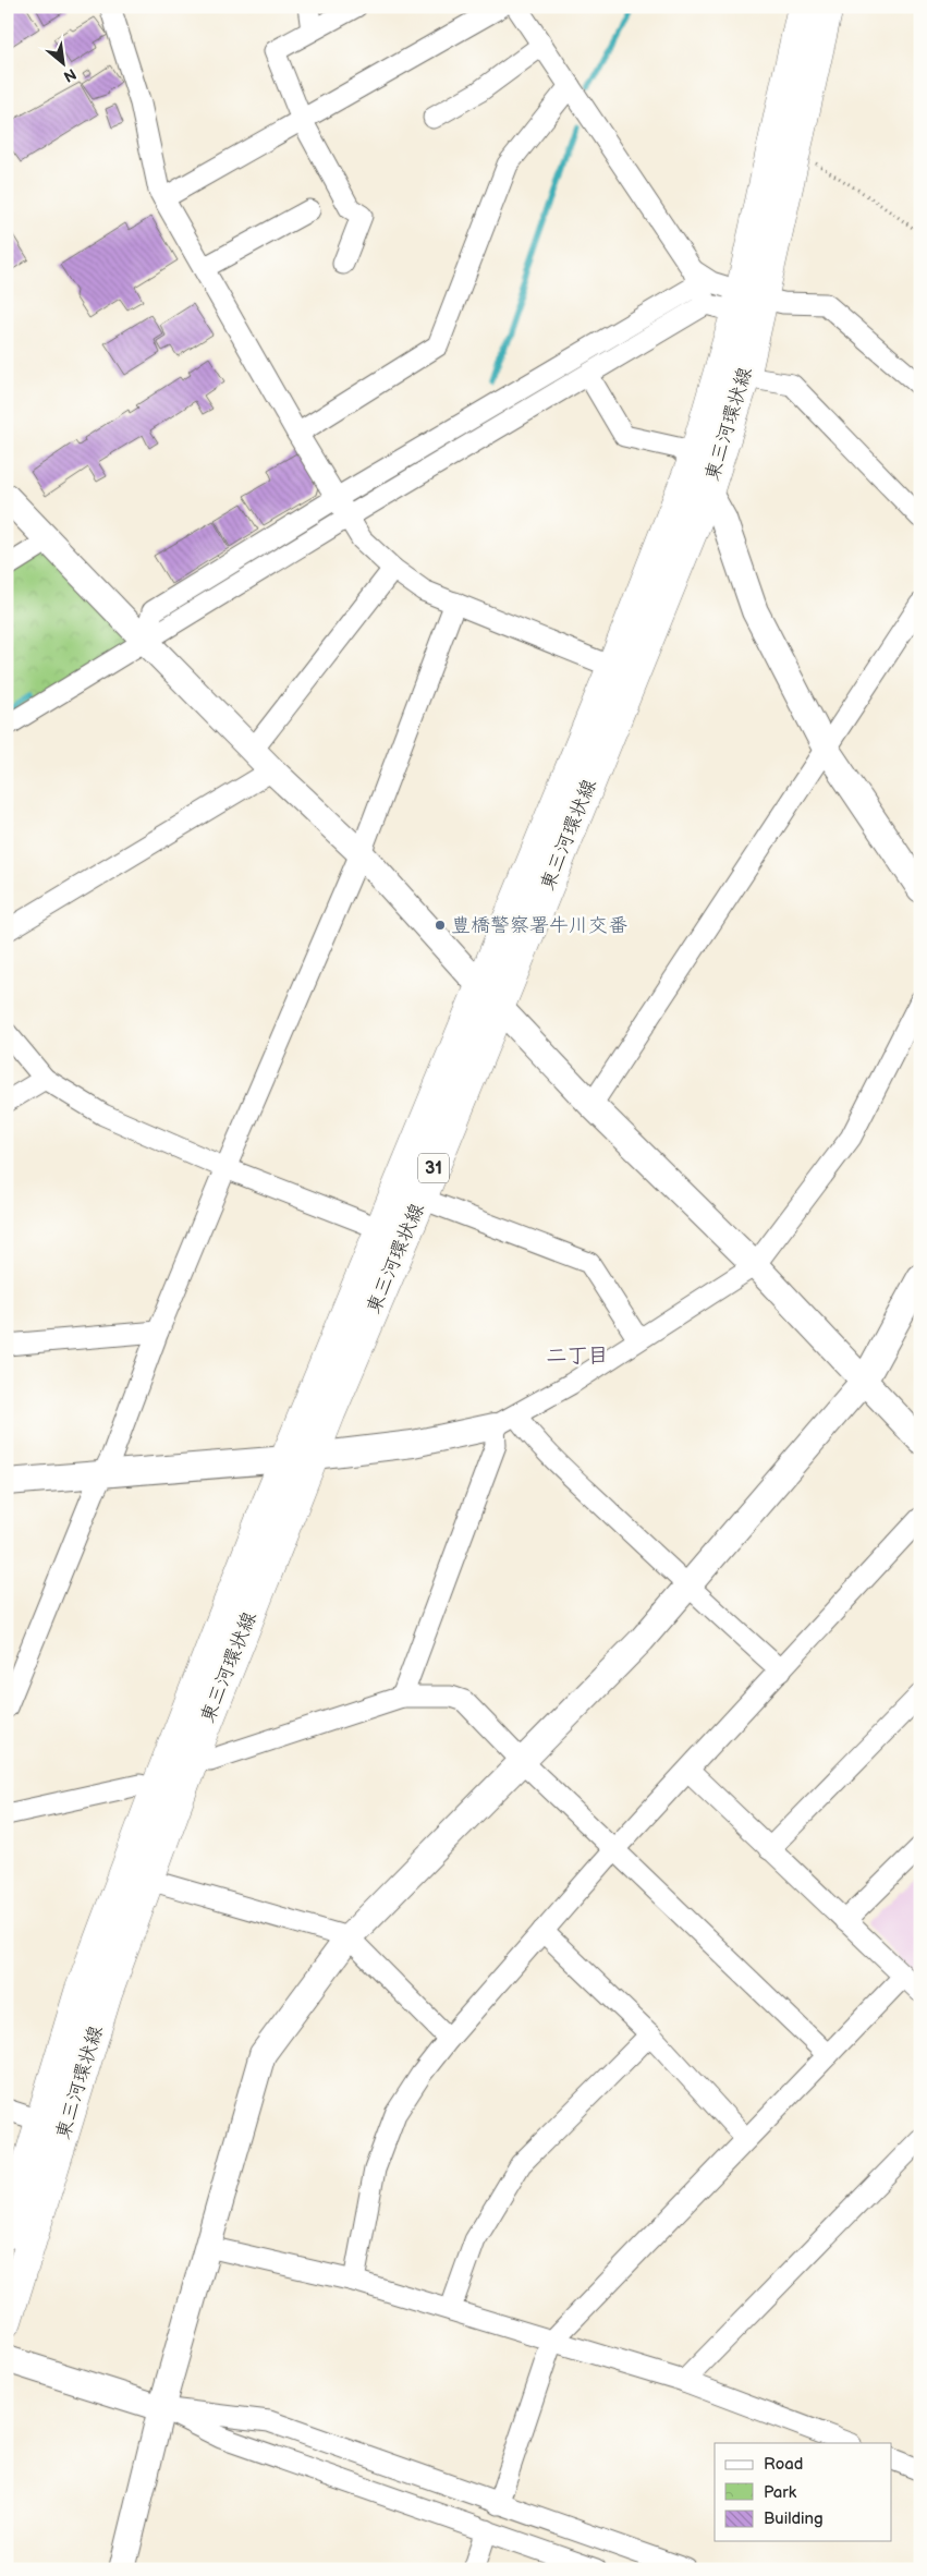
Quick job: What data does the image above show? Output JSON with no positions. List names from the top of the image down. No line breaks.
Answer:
{"streets":{"main road":["東三河環状線","31"]},"districts":["二丁目"],"places":["豊橋警察署牛川交番"],"legend":["Road","Park","Building"],"north":"bottom right"}
